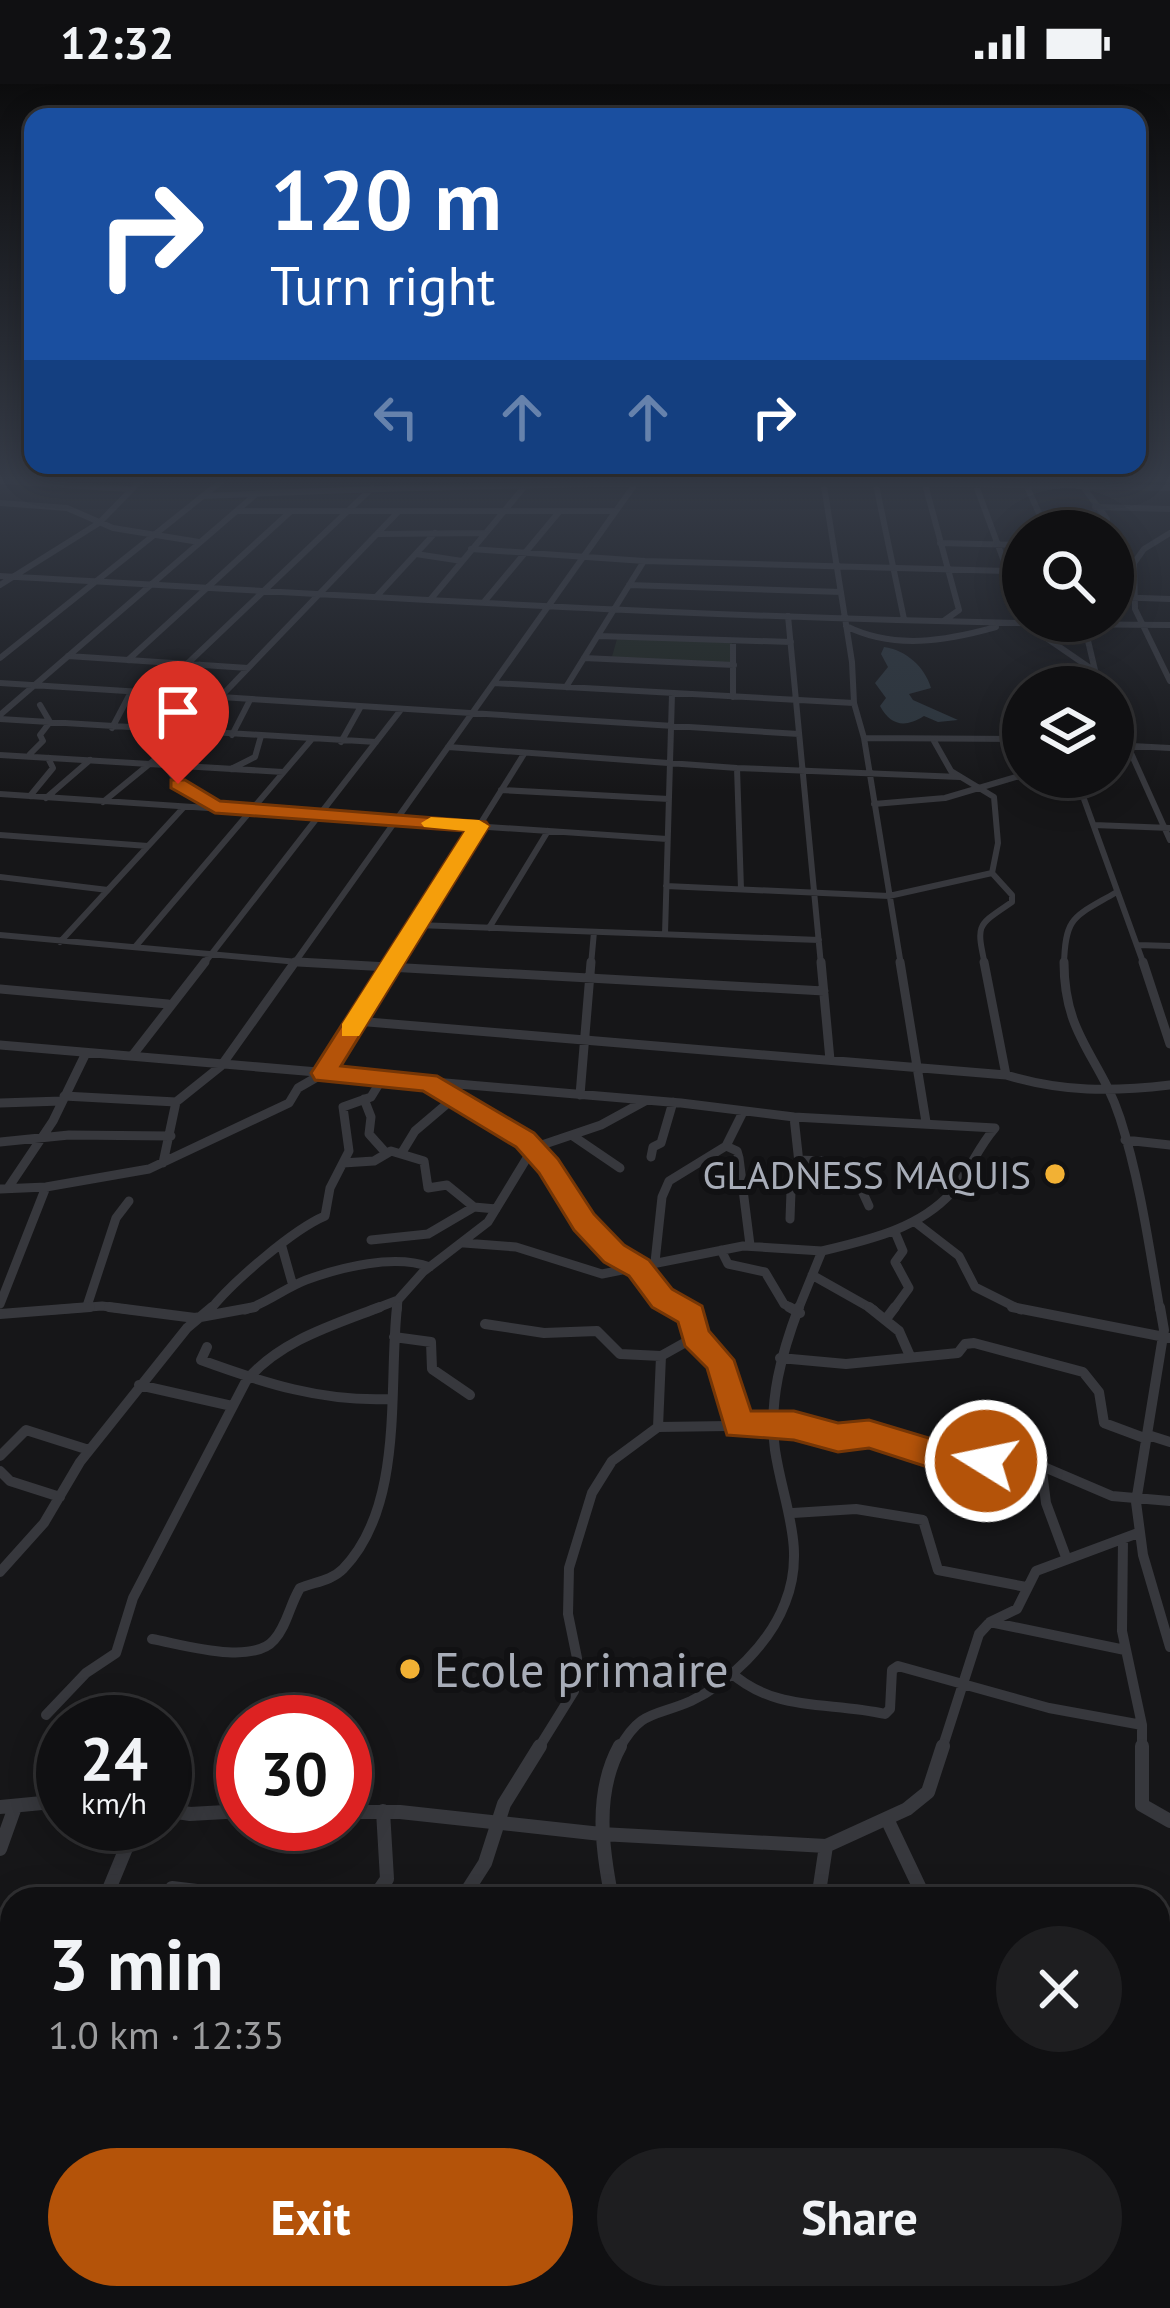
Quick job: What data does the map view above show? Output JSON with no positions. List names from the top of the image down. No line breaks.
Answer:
{"places":["GLADNESS MAQUIS","Ecole primaire"],"page":{"status":"12:32","turn":["120 m","Turn right"],"speed":"24 km/h","limit":"30","heading":["3 min","1.0 km · 12:35"],"buttons":["Exit","Share"]}}
